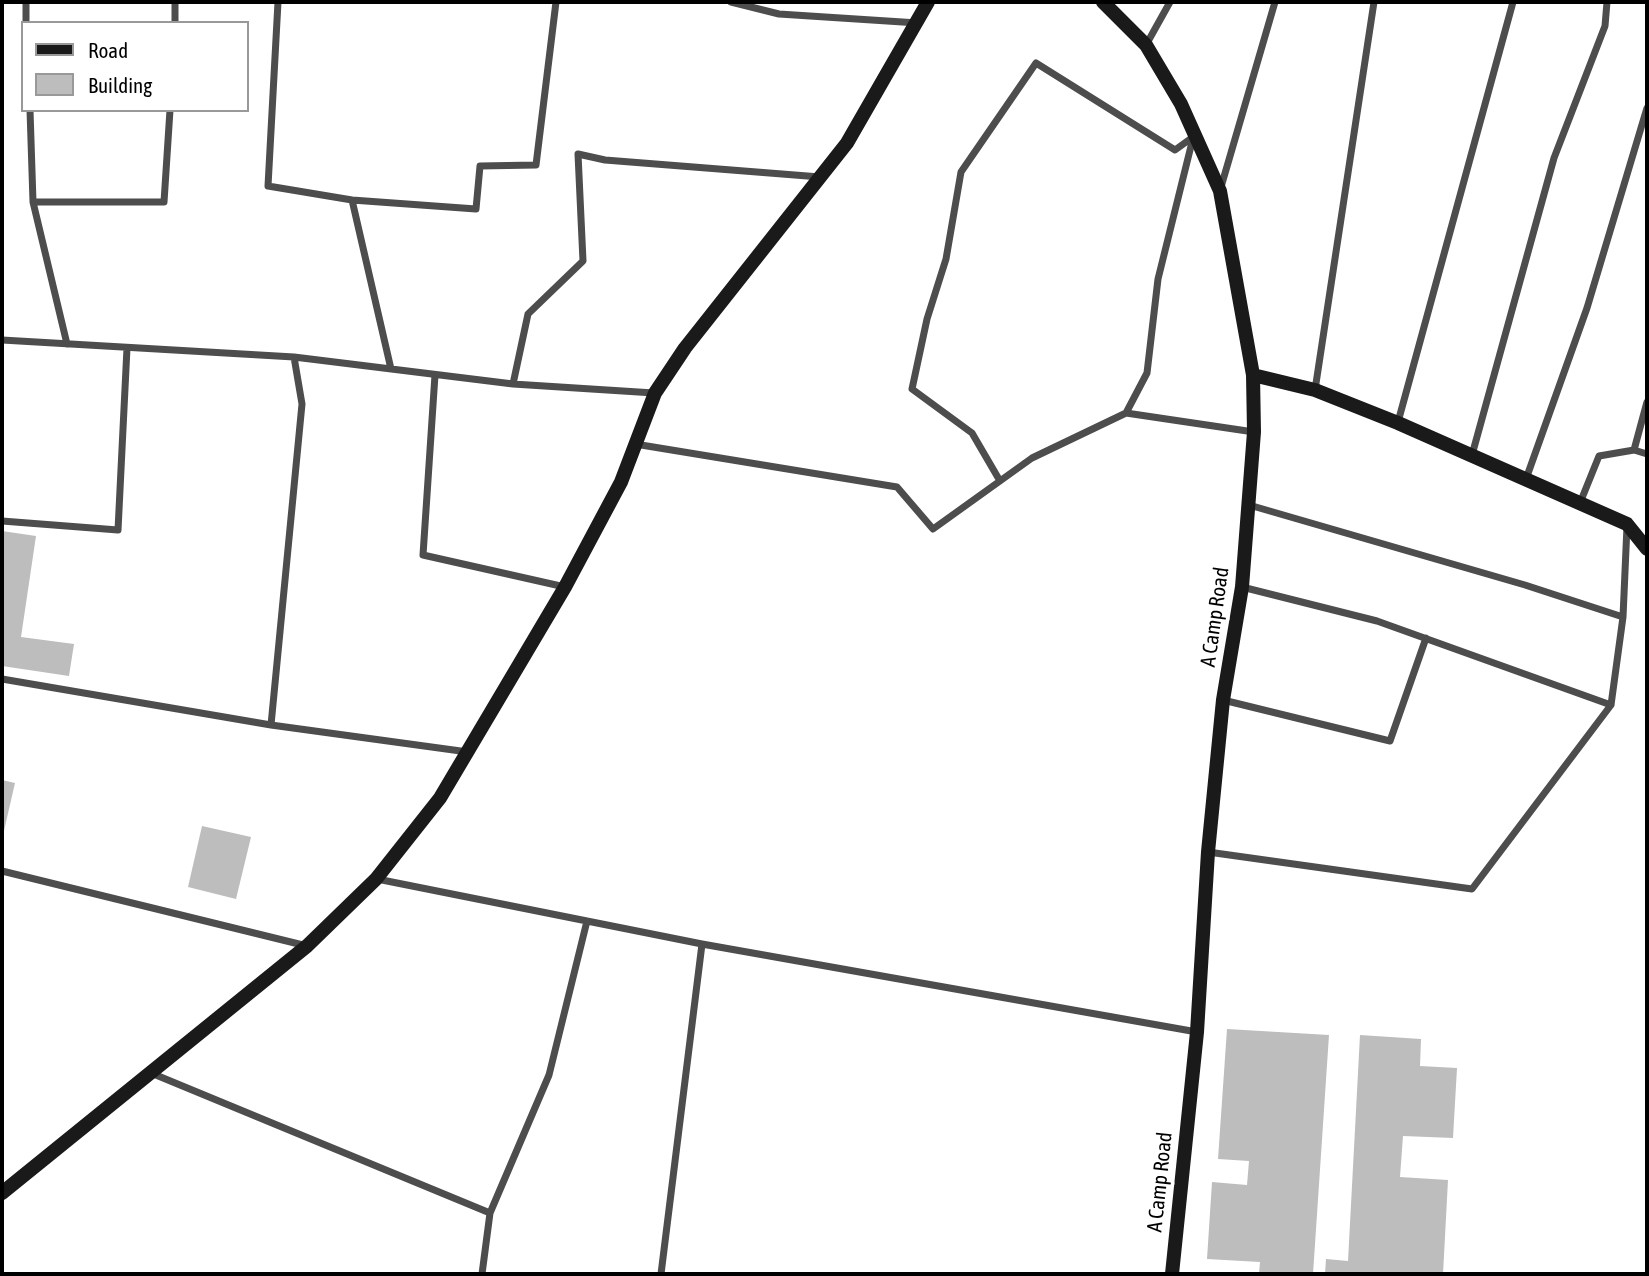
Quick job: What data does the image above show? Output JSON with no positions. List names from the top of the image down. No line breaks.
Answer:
{"streets":{"street":["A Camp Road"]},"legend":["Road","Building"]}
